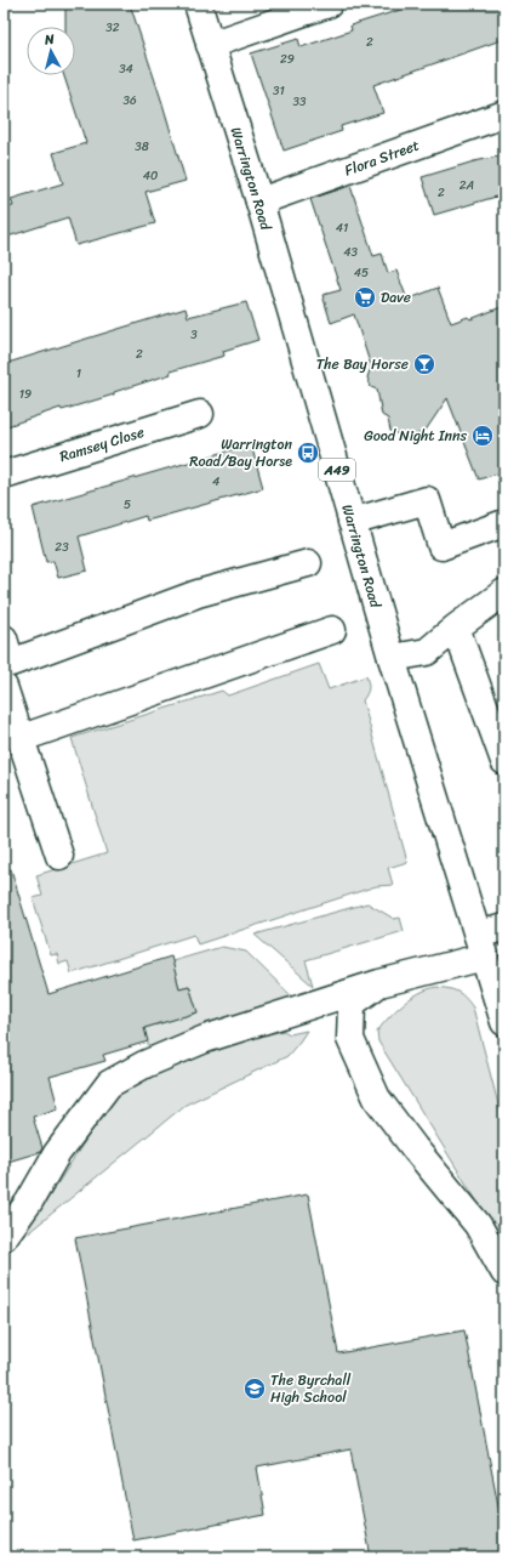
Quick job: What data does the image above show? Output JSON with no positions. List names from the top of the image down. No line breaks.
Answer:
{"streets":{"main road":["Flora Street","Warrington Road","Ramsey Close","A49"]},"crossings":[["Flora Street","Warrington Road"]],"places":{"supermarket":["Dave"],"bar":["The Bay Horse"],"hotel":["Good Night Inns"],"bus stop":["Warrington Road/Bay Horse"],"school or university":["The Byrchall High School"]},"house_numbers":["32","2","29","34","31","36","33","38","40","2A","2","41","43","45","3","2","1","19","4","5","23"],"north":"top"}
